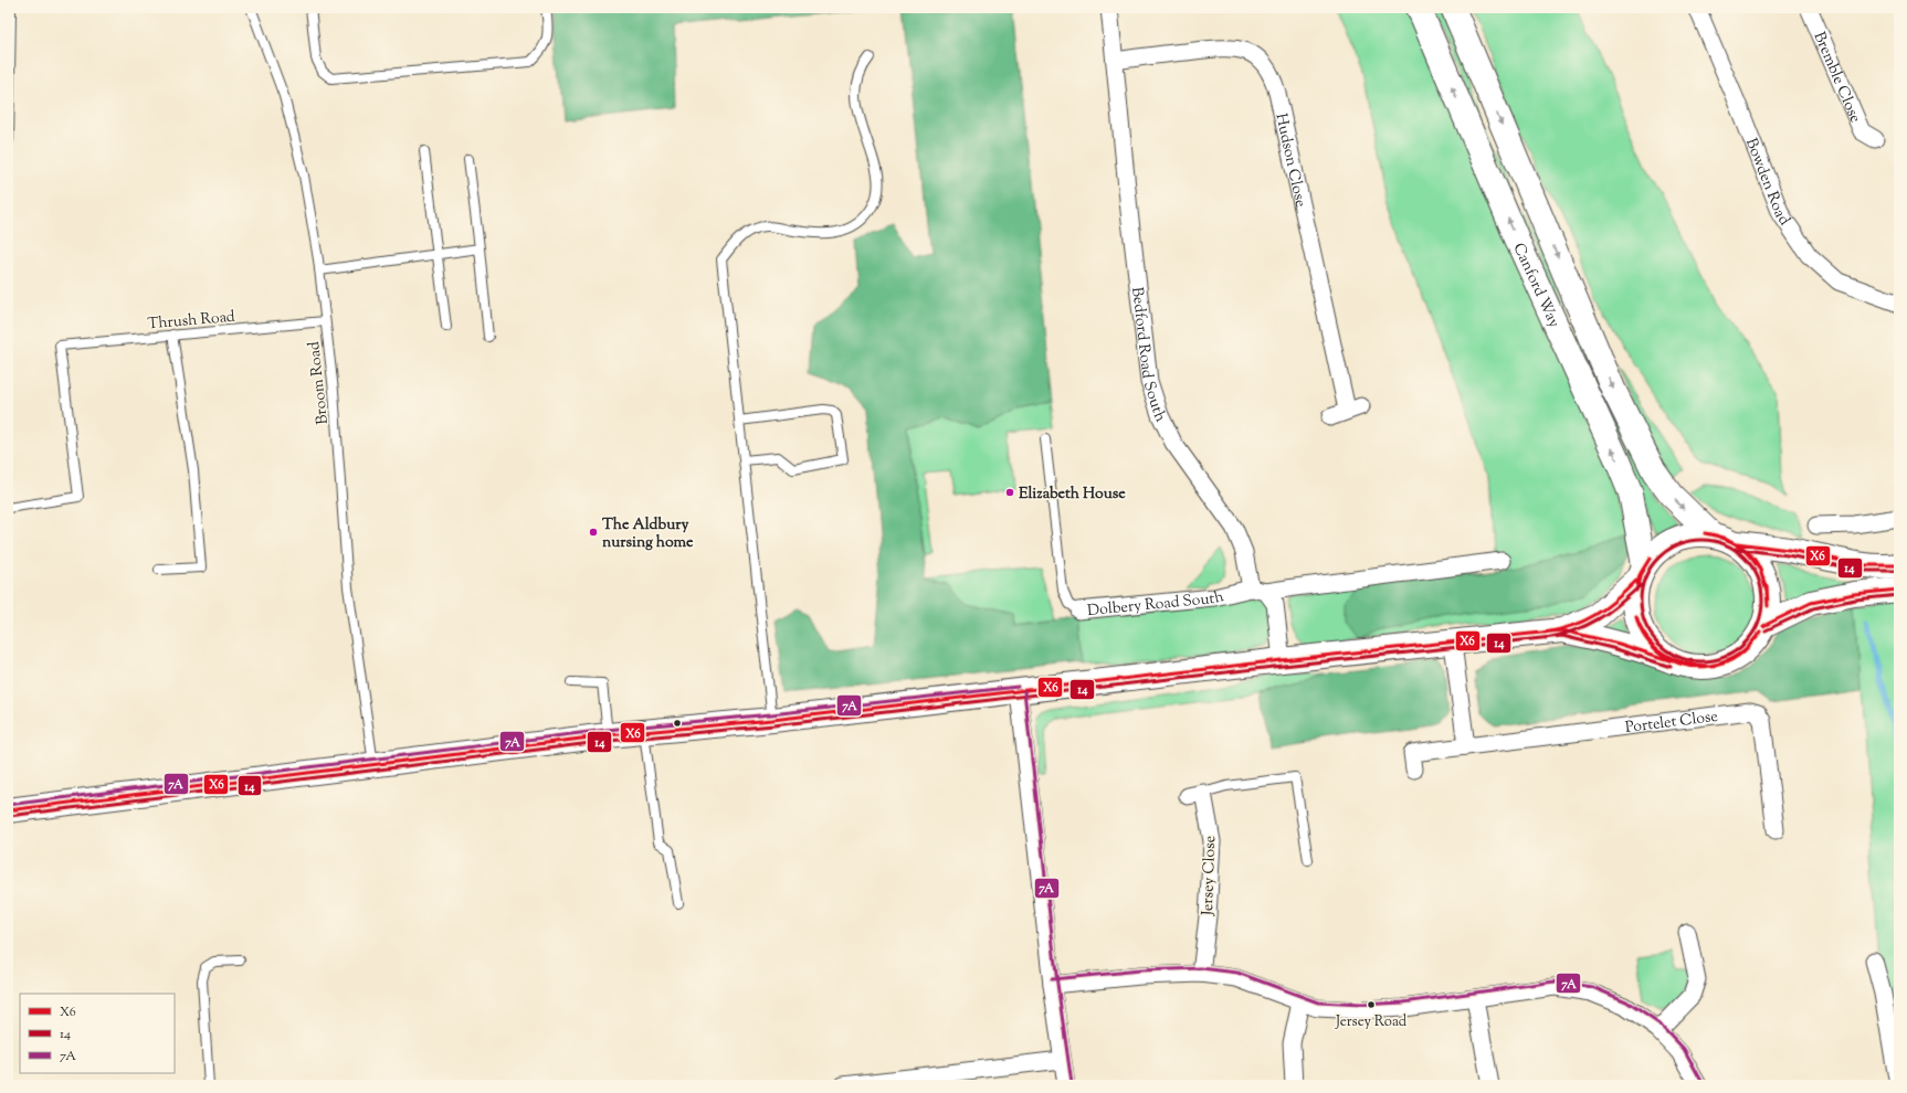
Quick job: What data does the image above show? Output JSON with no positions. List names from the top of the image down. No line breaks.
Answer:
{"streets":{"main road":["Canford Way"],"street":["Bremble Close","Hudson Close","Bowden Road","Bedford Road South","Dolbery Road South","Portelet Close","Jersey Close"],"lane":["Thrush Road","Broom Road"]},"crossings":[["Hudson Close","Bedford Road South"],["Thrush Road","Broom Road"],["Bedford Road South","Dolbery Road South"]],"places":["Elizabeth House","The Aldbury nursing home","Jersey Road"],"lines":["transit line X6","transit line 14","transit line 7A"],"legend":["X6","14","7A"]}
